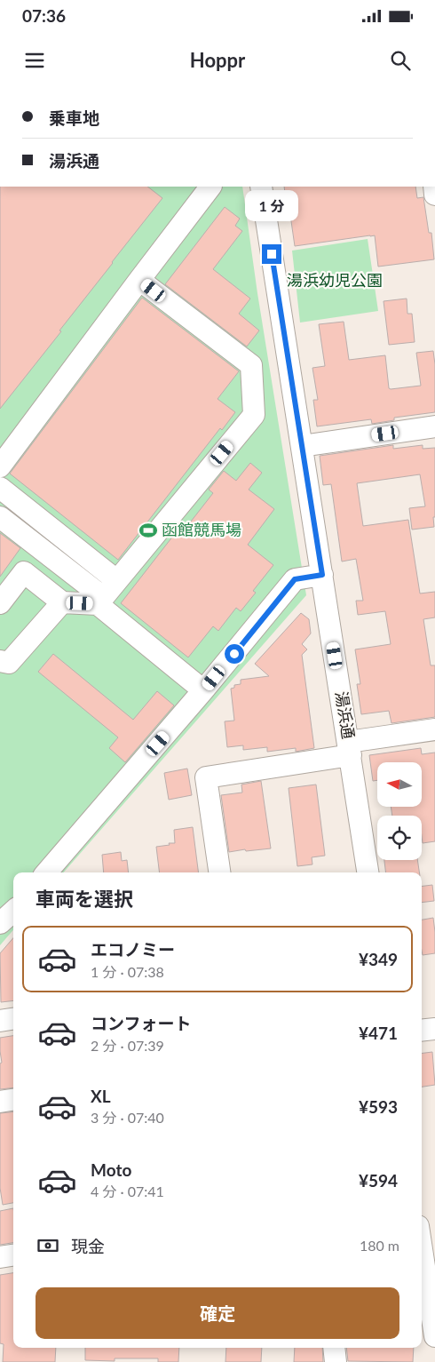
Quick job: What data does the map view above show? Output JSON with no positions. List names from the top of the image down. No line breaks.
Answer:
{"streets":{"street":["湯浜通"]},"parks":["湯浜幼児公園"],"places":{"sports":["函館競馬場"]},"north":"left","page":{"status":"07:36","header":"Hoppr","banner":["乗車地","湯浜通"],"bubble":"1 分","heading":"車両を選択","list":[{"name":"エコノミー","note":"1 分 · 07:38","value":"¥349"},{"name":"コンフォート","note":"2 分 · 07:39","value":"¥471"},{"name":"XL","note":"3 分 · 07:40","value":"¥593"},{"name":"Moto","note":"4 分 · 07:41","value":"¥594"}],"pay":["現金","180 m"],"buttons":"確定"}}
